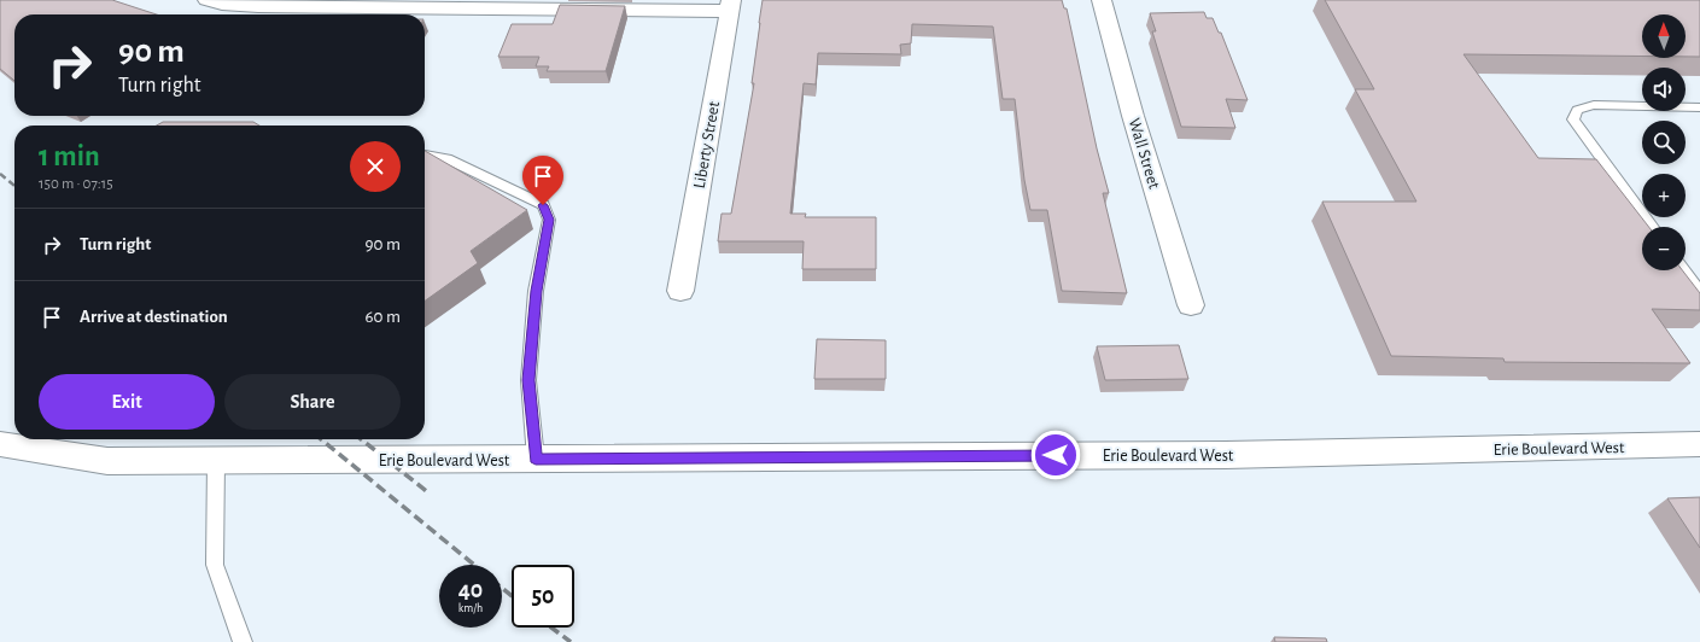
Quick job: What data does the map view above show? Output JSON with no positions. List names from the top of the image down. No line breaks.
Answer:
{"streets":{"street":["Liberty Street","Wall Street","Erie Boulevard West"]},"north":"top","page":{"map_buttons":["+","−"],"turn":["90 m","Turn right"],"heading":["1 min","150 m · 07:15"],"list":[{"name":"Turn right","value":"90 m"},{"name":"Arrive at destination","value":"60 m"}],"buttons":["Exit","Share"],"speed":"40 km/h","limit":"50"}}
